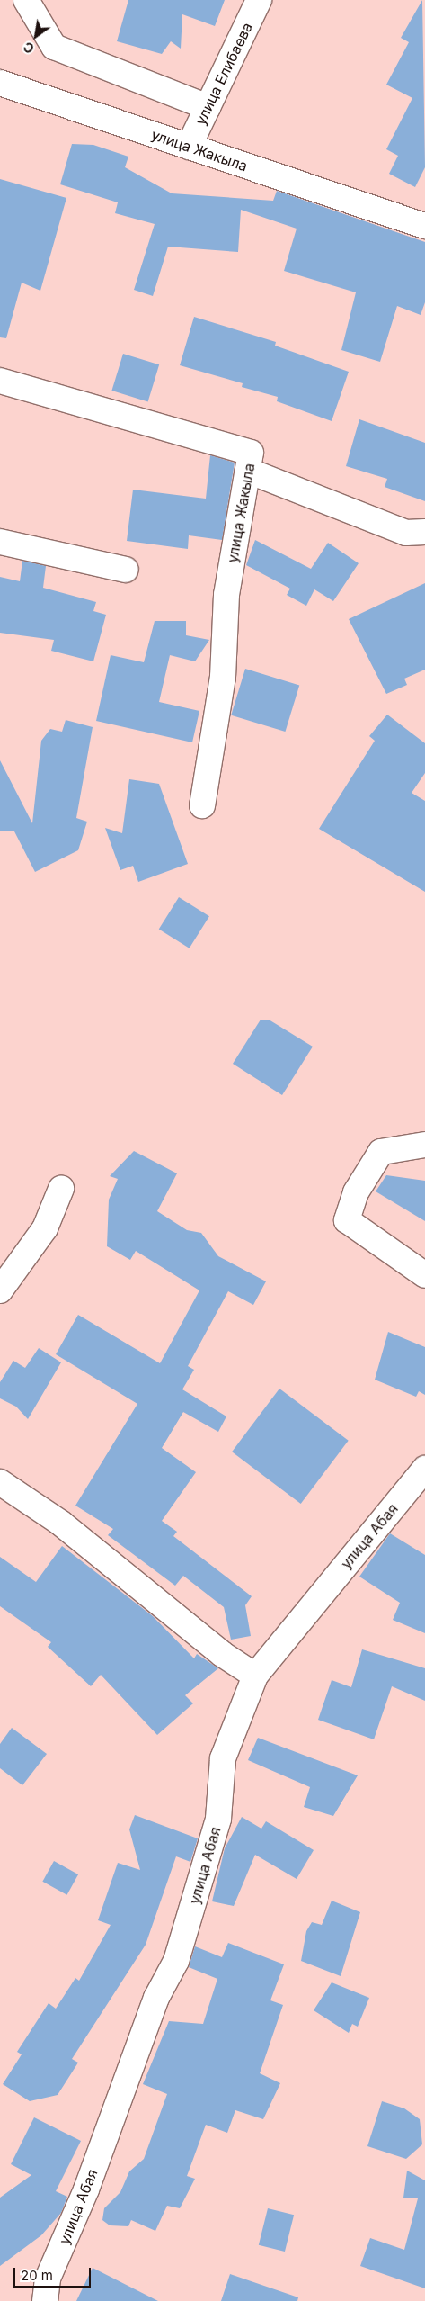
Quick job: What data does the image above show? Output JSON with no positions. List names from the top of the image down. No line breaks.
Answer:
{"streets":{"street":["улица Елибаева","улица Жакыла","улица Абая"]},"crossings":[["улица Елибаева","улица Жакыла"]],"scale_bar":"20 m","north":"bottom left"}
